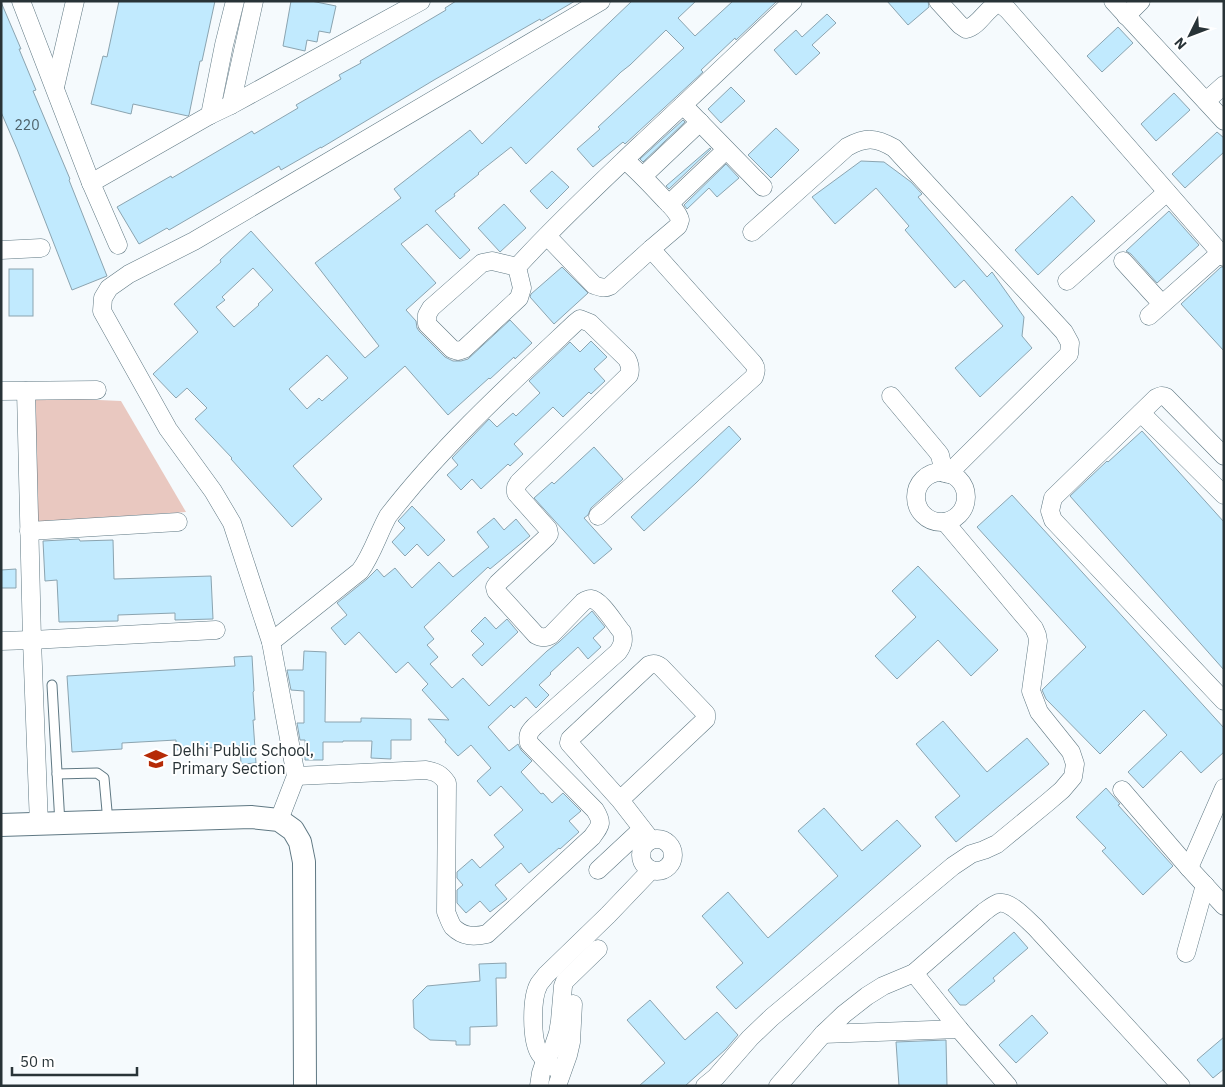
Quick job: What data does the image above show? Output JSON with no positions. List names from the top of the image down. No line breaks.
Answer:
{"places":{"school or university":["Delhi Public School, Primary Section"]},"house_numbers":["220"],"scale_bar":"50 m","north":"bottom left"}
